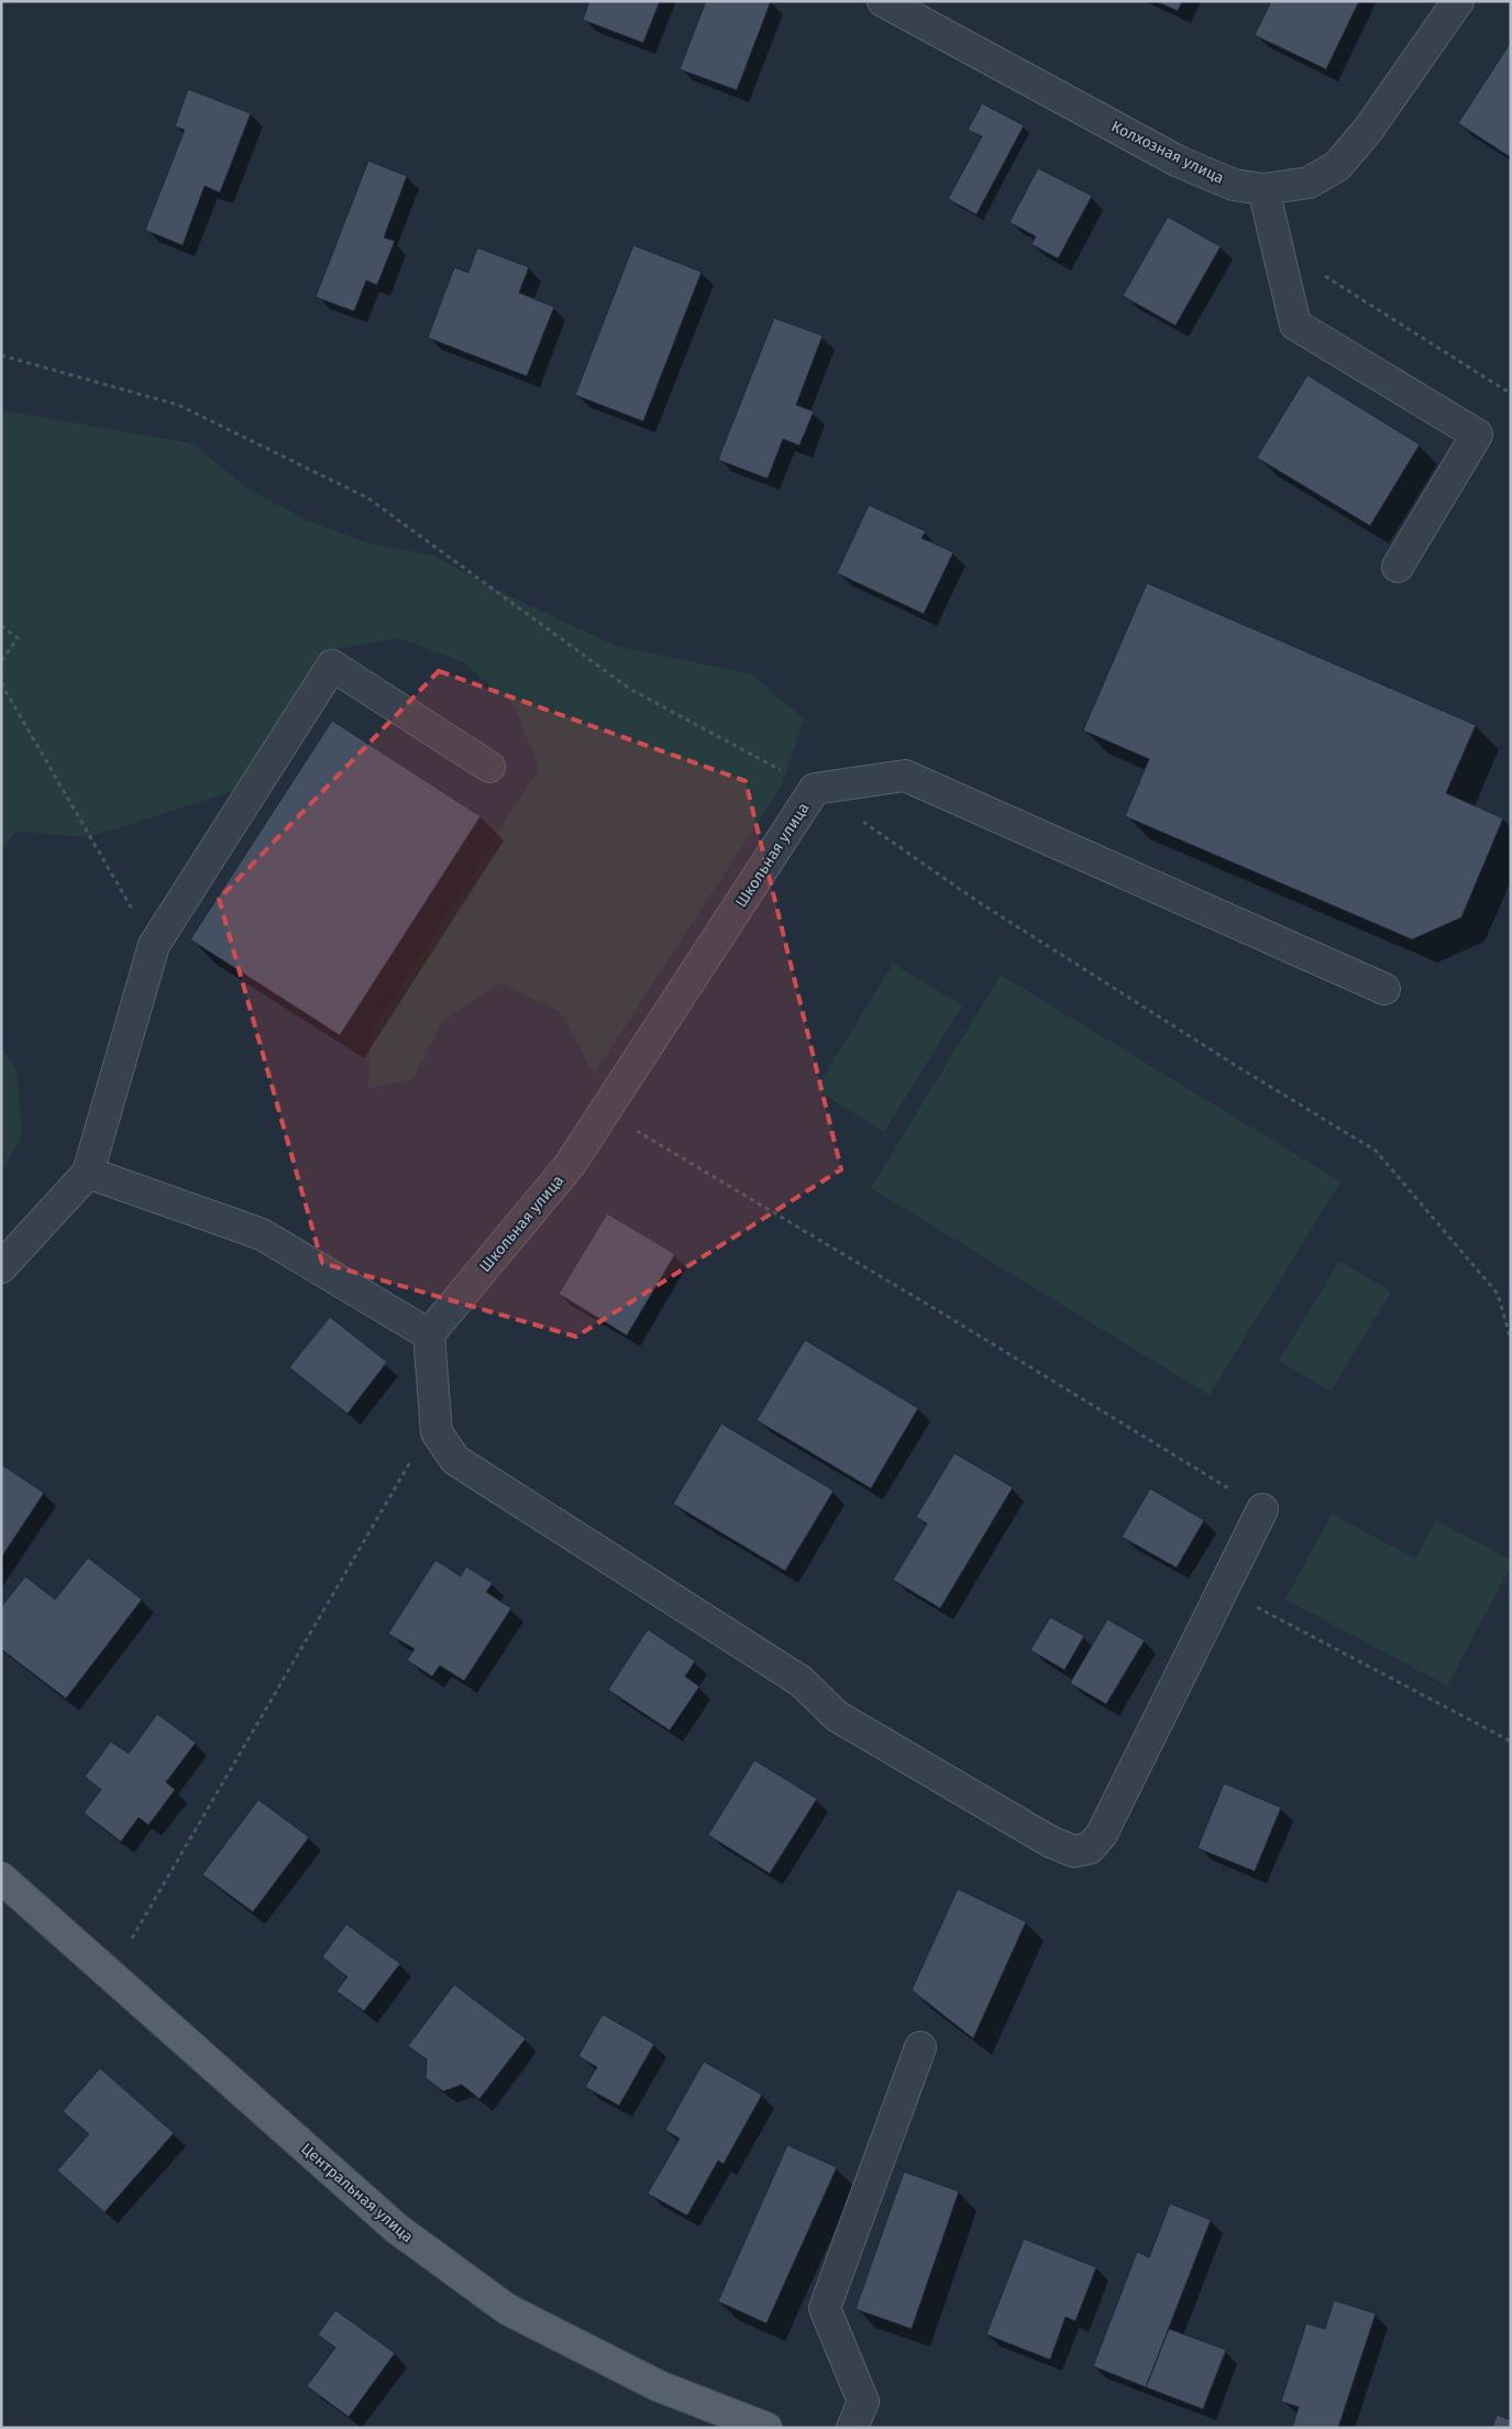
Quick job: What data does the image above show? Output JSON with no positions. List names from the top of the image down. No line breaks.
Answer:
{"streets":{"main road":["Центральная улица"],"street":["Колхозная улица","Школьная улица"]}}
